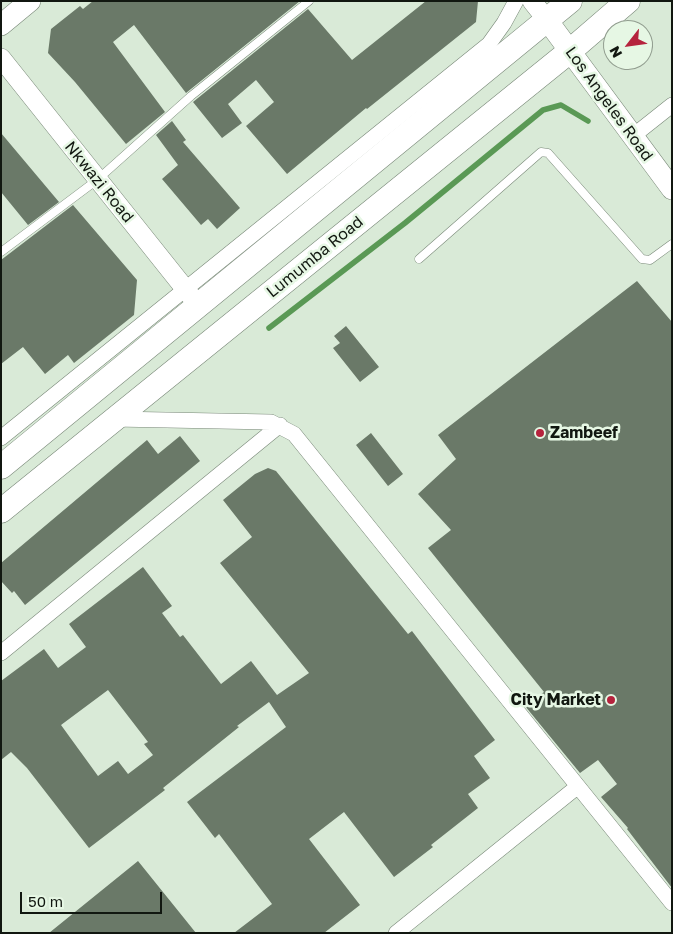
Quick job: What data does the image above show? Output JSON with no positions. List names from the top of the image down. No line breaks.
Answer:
{"streets":{"main road":["Los Angeles Road","Lumumba Road"],"street":["Nkwazi Road"]},"crossings":[["Los Angeles Road","Lumumba Road"]],"places":["Zambeef","City Market"],"scale_bar":"50 m","north":"bottom left"}
